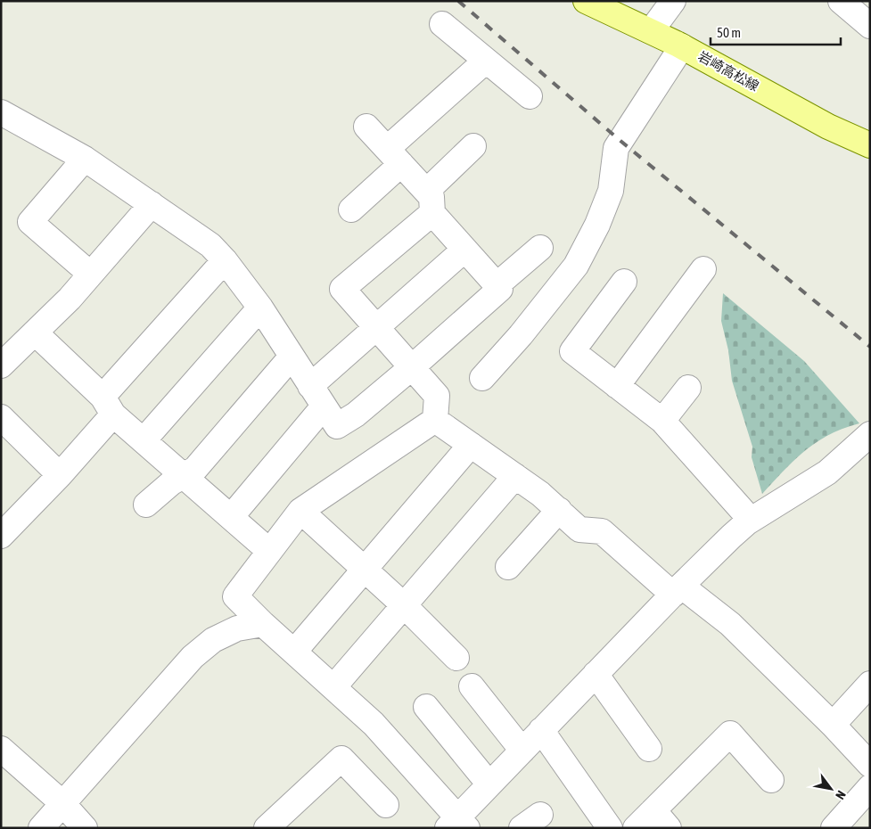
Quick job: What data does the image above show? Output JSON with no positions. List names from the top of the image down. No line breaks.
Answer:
{"streets":{"main road":["岩崎高松線"]},"scale_bar":"50 m","north":"bottom right"}
